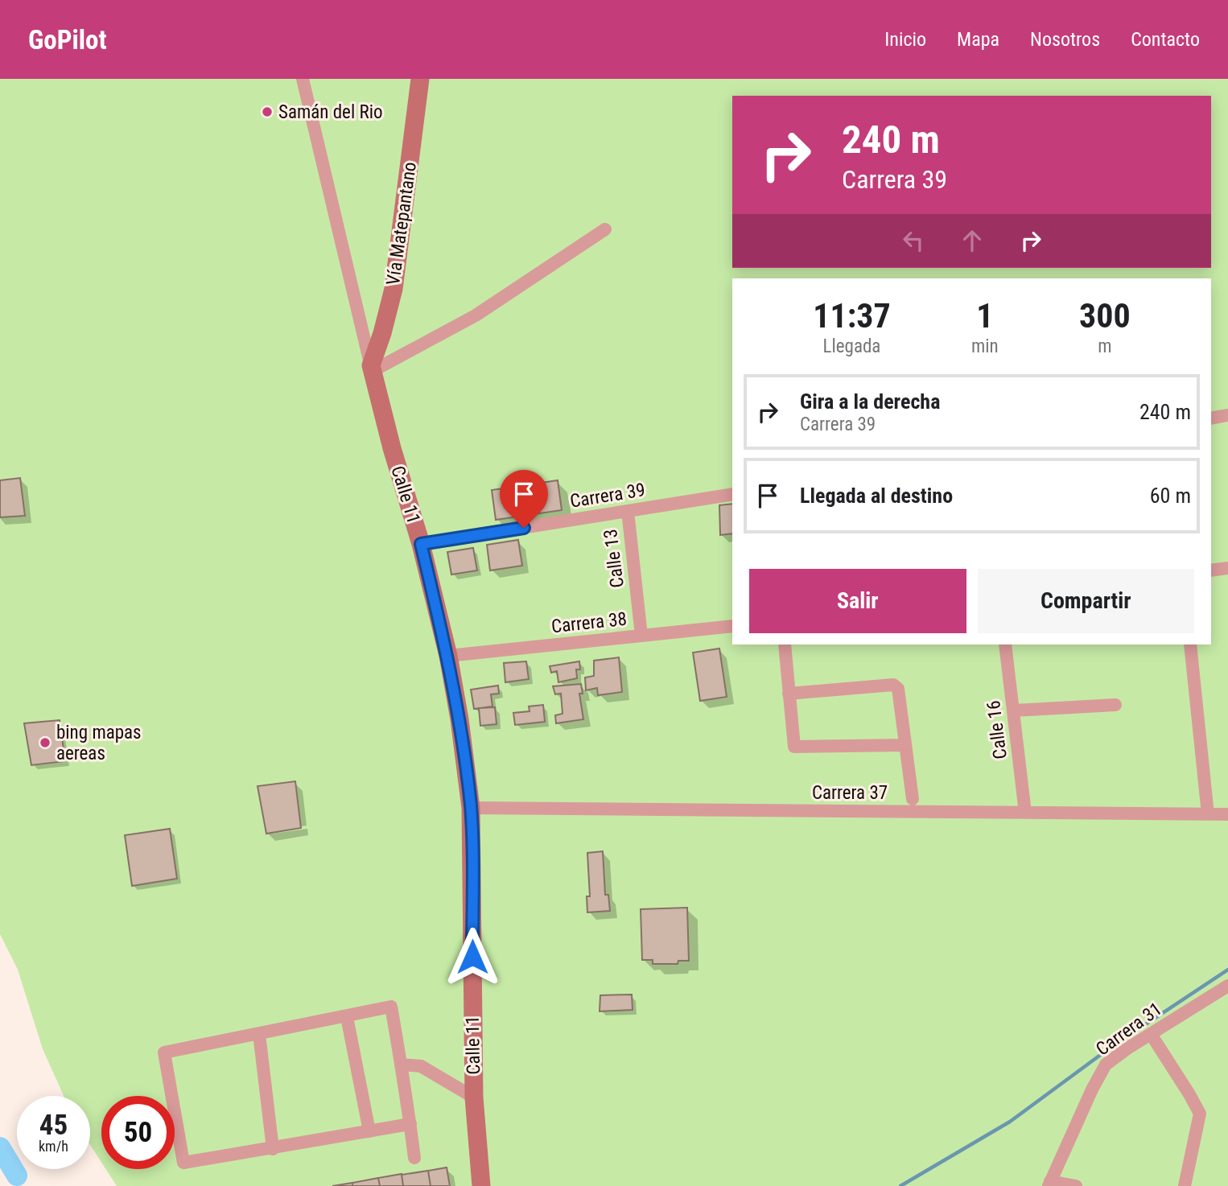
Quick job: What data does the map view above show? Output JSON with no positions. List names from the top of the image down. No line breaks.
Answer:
{"streets":{"main road":["Vía Matepantano","Calle 11"],"street":["Carrera 39","Calle 13","Carrera 38","Calle 16","Carrera 37","Carrera 31"]},"crossings":[["Vía Matepantano","Calle 11"],["Calle 11","Carrera 39"],["Calle 11","Carrera 38"],["Calle 11","Carrera 37"],["Carrera 39","Calle 13"],["Calle 13","Carrera 38"],["Calle 16","Carrera 37"]],"places":["Samán del Rio","bing mapas aereas"],"page":{"header":"GoPilot","nav":["Inicio","Mapa","Nosotros","Contacto"],"turn":["240 m","Carrera 39"],"eta":["11:37","Llegada","1","min","300","m"],"list":[{"name":"Gira a la derecha","note":"Carrera 39","value":"240 m"},{"name":"Llegada al destino","value":"60 m"}],"buttons":["Salir","Compartir"],"speed":"45 km/h","limit":"50"}}
